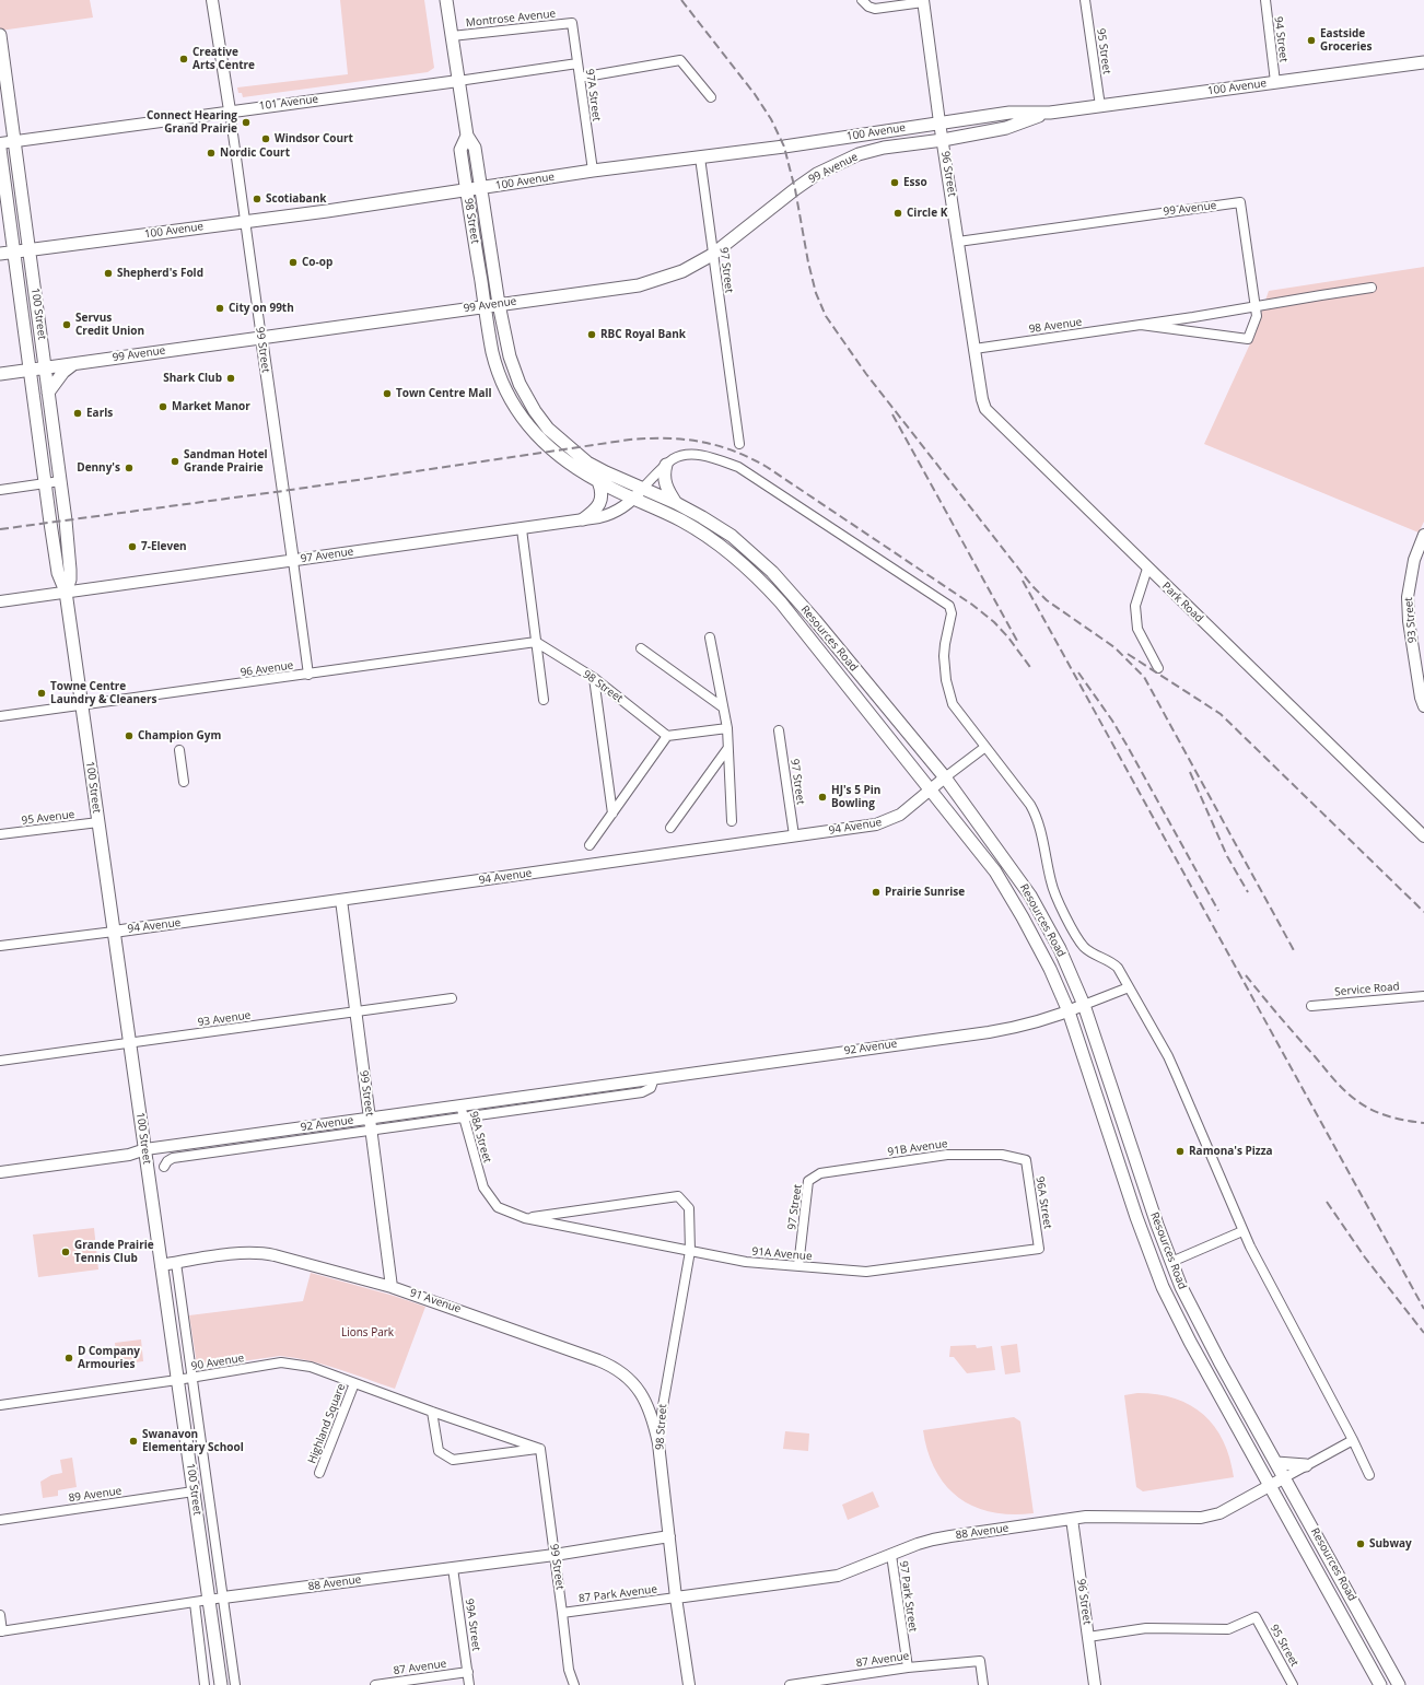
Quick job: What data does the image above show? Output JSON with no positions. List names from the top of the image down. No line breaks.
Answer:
{"streets":{"main road":["100 Avenue","99 Avenue","98 Street","100 Street","Resources Road"],"street":["Montrose Avenue","94 Street","95 Street","97A Street","101 Avenue","96 Street","97 Street","98 Avenue","99 Street","97 Avenue","Park Road","93 Street","96 Avenue","95 Avenue","94 Avenue","Service Road","93 Avenue","92 Avenue","98A Street","91B Avenue","96A Street","91A Avenue","91 Avenue","90 Avenue","Highland Square","89 Avenue","88 Avenue","87 Park Avenue","97 Park Street","99A Street","87 Avenue"]},"crossings":[["Montrose Avenue","97A Street"],["Montrose Avenue","98 Street"],["94 Street","100 Avenue"],["95 Street","100 Avenue"],["95 Street","96 Street"],["100 Avenue","97A Street"],["100 Avenue","99 Avenue"],["100 Avenue","96 Street"],["100 Avenue","98 Street"],["100 Avenue","97 Street"],["100 Avenue","100 Street"],["100 Avenue","99 Street"],["97A Street","101 Avenue"],["101 Avenue","98 Street"],["101 Avenue","100 Street"],["101 Avenue","99 Street"],["99 Avenue","96 Street"],["99 Avenue","98 Street"],["99 Avenue","97 Street"],["99 Avenue","100 Street"],["99 Avenue","98 Avenue"],["99 Avenue","99 Street"],["99 Avenue","Resources Road"],["96 Street","98 Avenue"],["96 Street","Park Road"],["96 Street","88 Avenue"],["98 Street","Resources Road"],["98 Street","96 Avenue"],["98 Street","91A Avenue"],["98 Street","91 Avenue"],["98 Street","88 Avenue"],["98 Street","87 Park Avenue"],["97 Street","94 Avenue"],["97 Street","91B Avenue"],["97 Street","91A Avenue"],["100 Street","97 Avenue"],["100 Street","96 Avenue"],["100 Street","95 Avenue"],["100 Street","94 Avenue"],["100 Street","93 Avenue"],["100 Street","92 Avenue"],["100 Street","91 Avenue"],["100 Street","90 Avenue"],["100 Street","89 Avenue"],["100 Street","88 Avenue"],["98 Avenue","Park Road"],["99 Street","97 Avenue"],["99 Street","96 Avenue"],["99 Street","94 Avenue"],["99 Street","93 Avenue"],["99 Street","92 Avenue"],["99 Street","91 Avenue"],["99 Street","90 Avenue"],["99 Street","88 Avenue"],["99 Street","87 Park Avenue"],["97 Avenue","Resources Road"],["Resources Road","94 Avenue"],["Resources Road","92 Avenue"],["Resources Road","88 Avenue"],["92 Avenue","98A Street"],["98A Street","91A Avenue"],["91B Avenue","96A Street"],["96A Street","91A Avenue"],["90 Avenue","Highland Square"],["88 Avenue","87 Park Avenue"],["88 Avenue","97 Park Street"],["88 Avenue","99A Street"],["97 Park Street","87 Avenue"],["99A Street","87 Avenue"]],"parks":["Lions Park"],"places":["Eastside Groceries","Creative Arts Centre","Connect Hearing Grand Prairie","Windsor Court","Nordic Court","Esso","Scotiabank","Circle K","Co-op","Shepherd's Fold","City on 99th","Servus Credit Union","RBC Royal Bank","Shark Club","Town Centre Mall","Market Manor","Earls","Sandman Hotel Grande Prairie","Denny's","7-Eleven","Towne Centre Laundry & Cleaners","Champion Gym","HJ's 5 Pin Bowling","Prairie Sunrise","Ramona's Pizza","Grande Prairie Tennis Club","D Company Armouries","Swanavon Elementary School","Subway"]}
